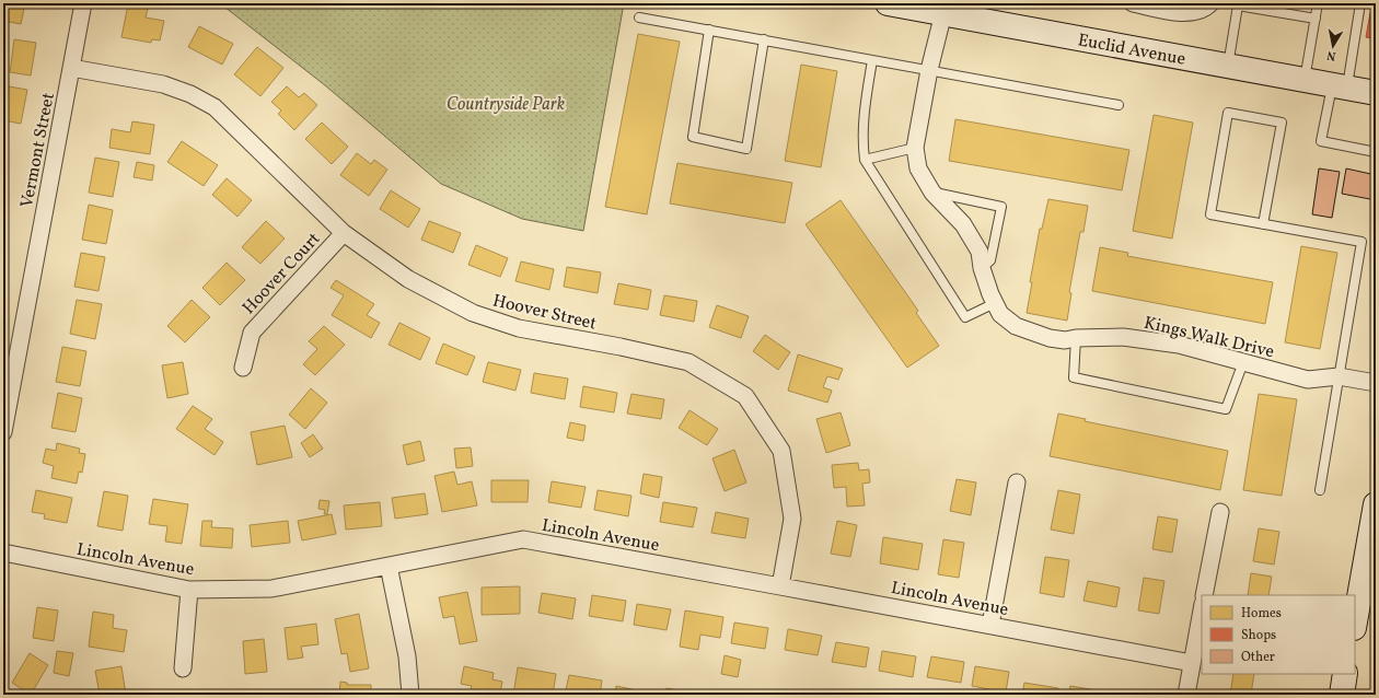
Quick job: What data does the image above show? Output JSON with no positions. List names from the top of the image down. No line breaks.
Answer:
{"streets":{"main road":["Euclid Avenue"],"street":["Vermont Street","Hoover Court","Hoover Street","Kings Walk Drive","Lincoln Avenue"]},"crossings":[["Euclid Avenue","Kings Walk Drive"],["Vermont Street","Hoover Street"],["Hoover Court","Hoover Street"],["Hoover Street","Lincoln Avenue"]],"parks":["Countryside Park"],"legend":["Homes","Shops","Other"],"north":"bottom"}
